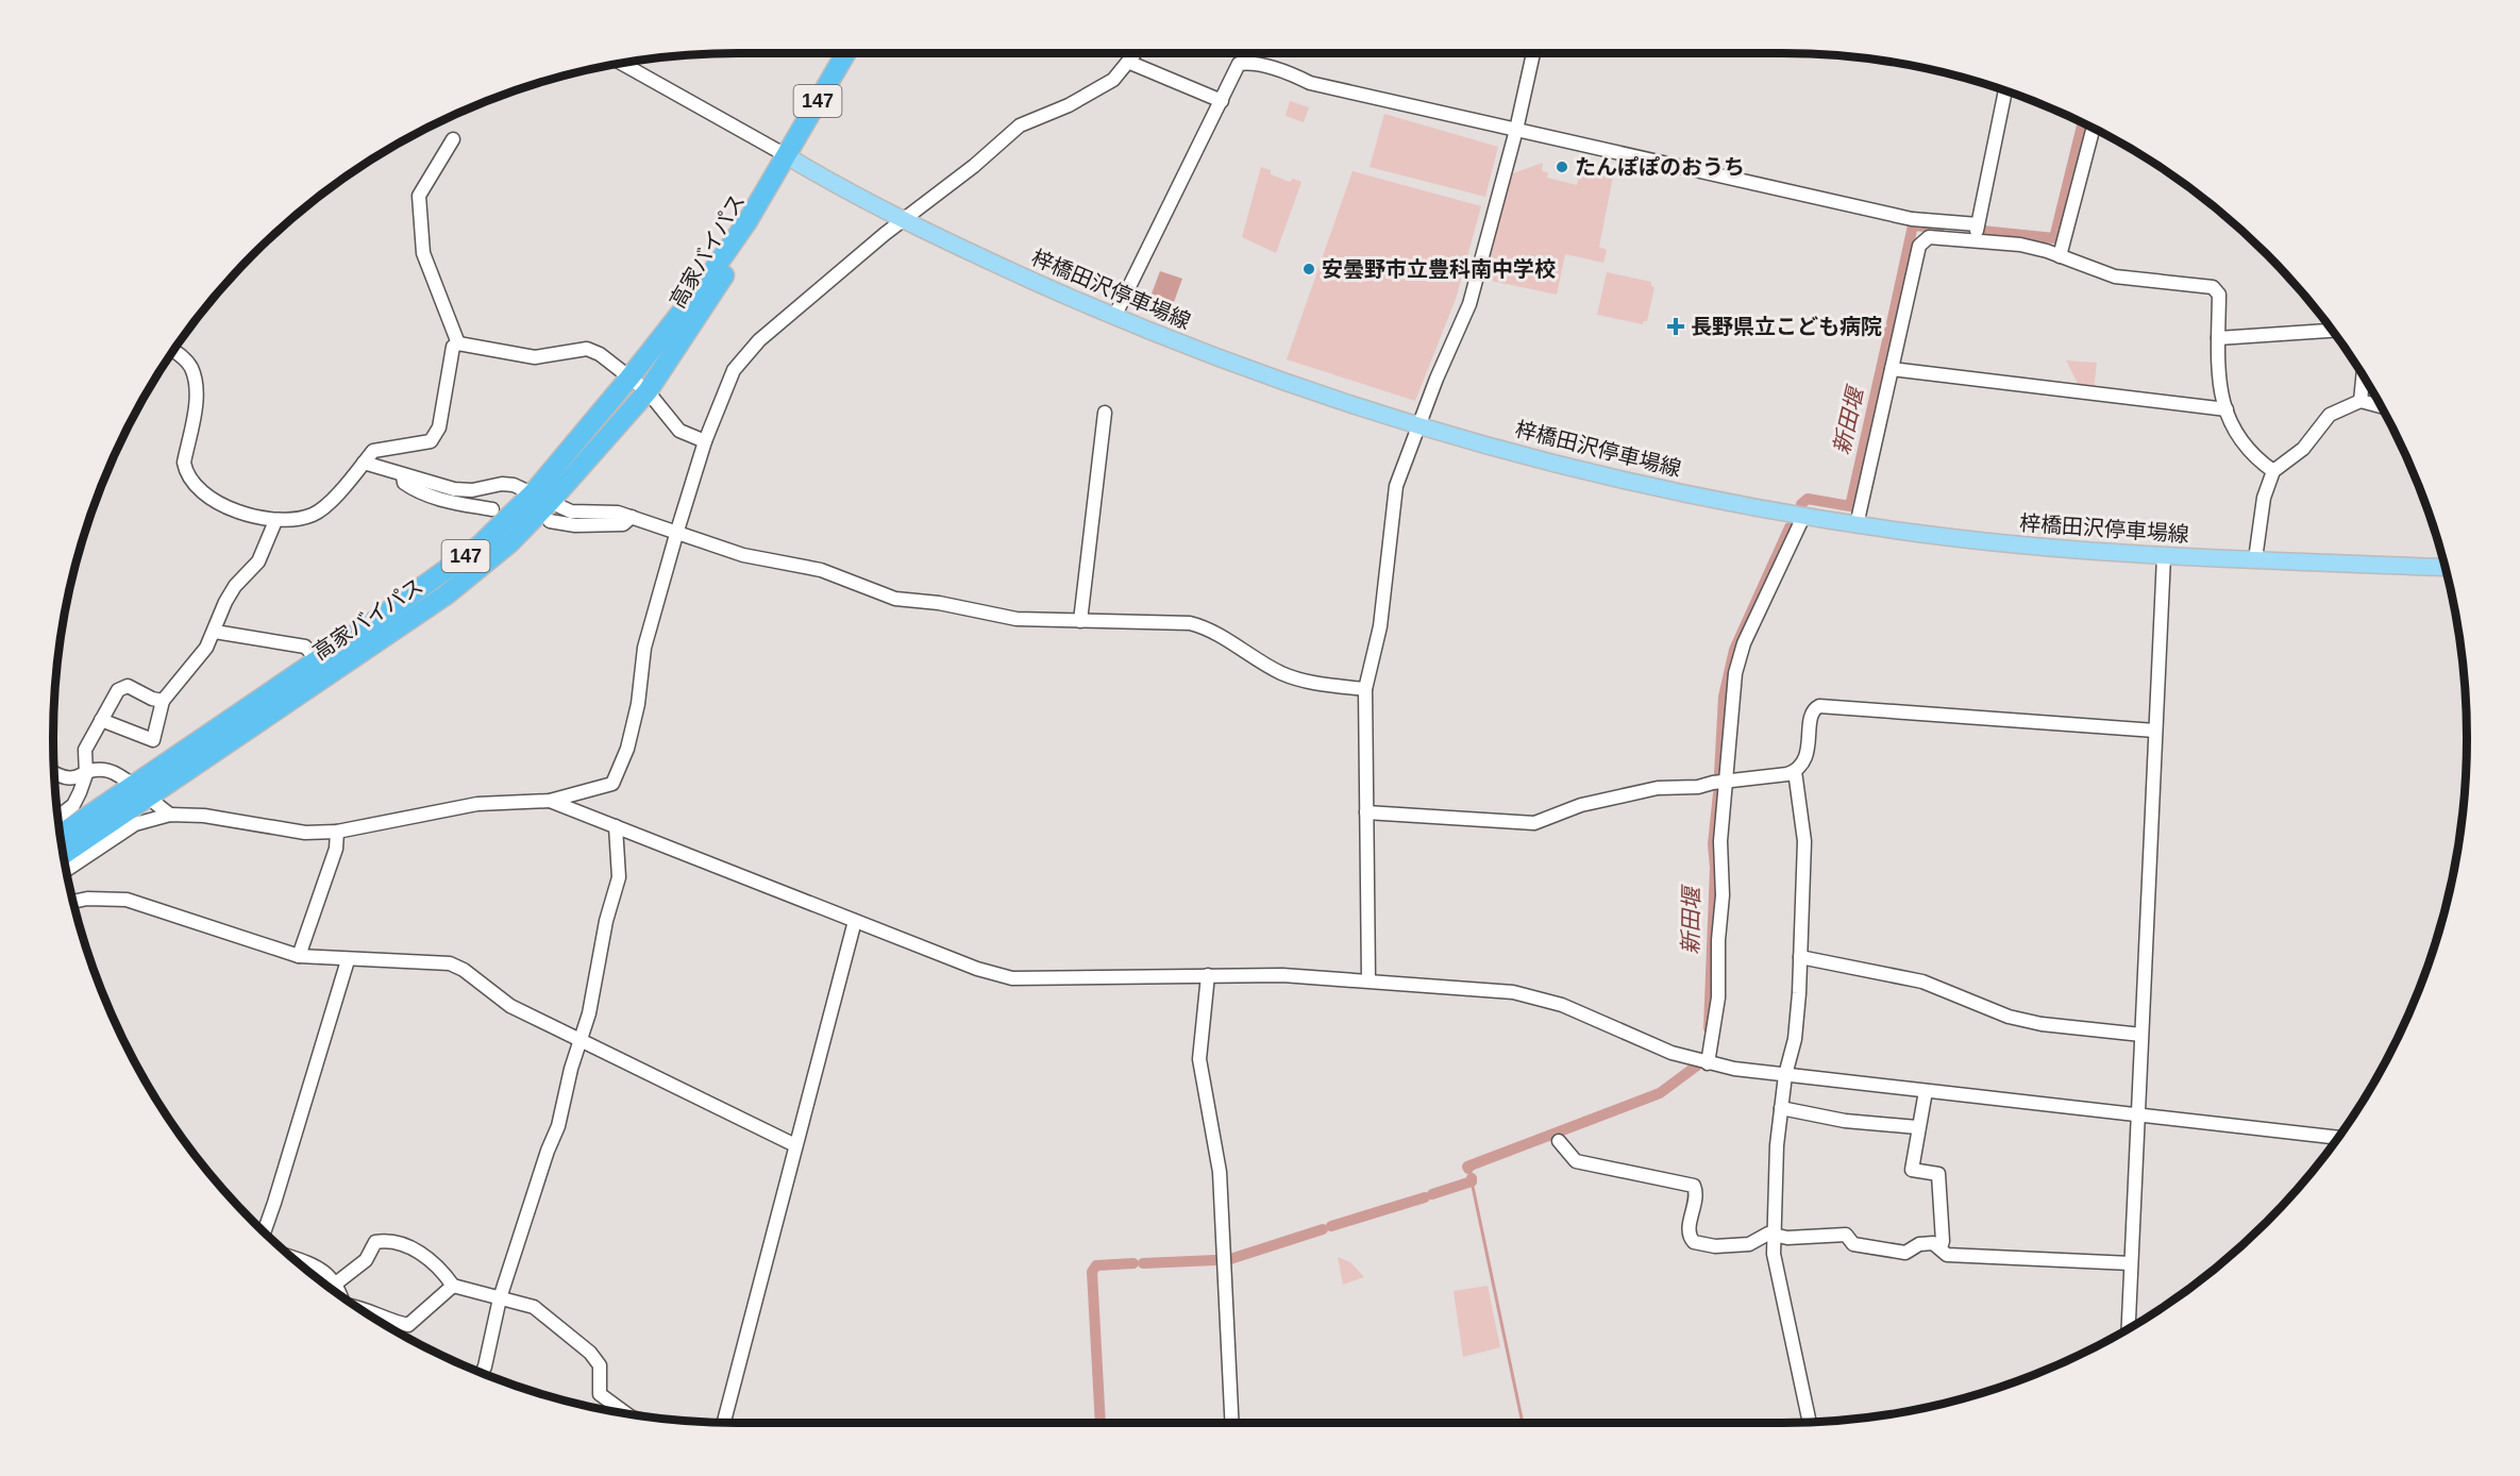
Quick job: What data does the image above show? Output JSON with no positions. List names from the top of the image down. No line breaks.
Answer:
{"streets":{"highway":["147","高家バイパス"],"main road":["梓橋田沢停車場線"]},"crossings":[["高家バイパス","梓橋田沢停車場線"]],"water":["新田堰"],"places":{"other":["たんぽぽのおうち","安曇野市立豊科南中学校"],"health":["長野県立こども病院"]}}
